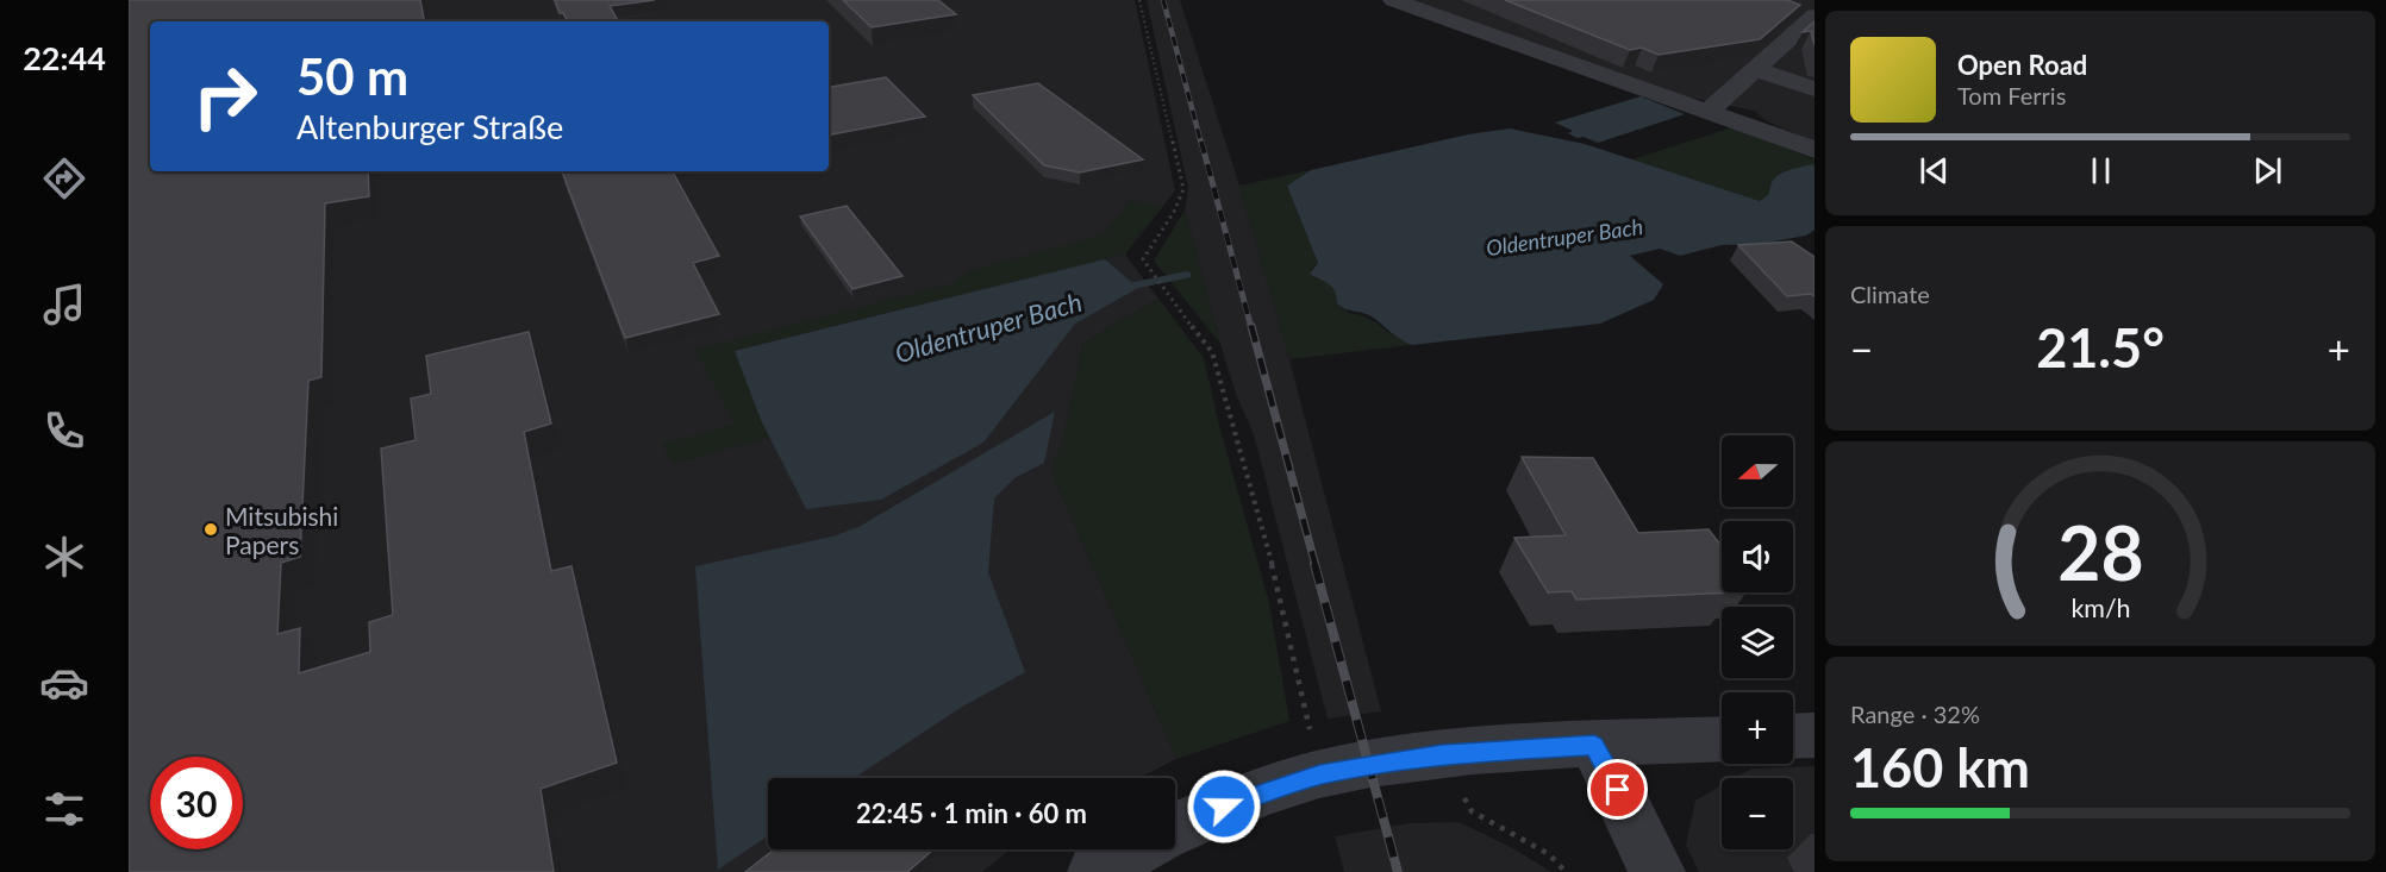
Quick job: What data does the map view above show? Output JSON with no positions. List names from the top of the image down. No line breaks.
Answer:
{"water":["Oldentruper Bach"],"places":["Mitsubishi Papers"],"north":"left","page":{"tabs":"22:44","turn":["50 m","Altenburger Straße"],"song":["Open Road","Tom Ferris"],"tile":["Climate",["Range · 32%","160 km"]],"heat":["−","21.5°","+"],"map_buttons":["+","−"],"limit":"30","trip":"22:45 · 1 min · 60 m","gauge":["28","km/h"]}}
